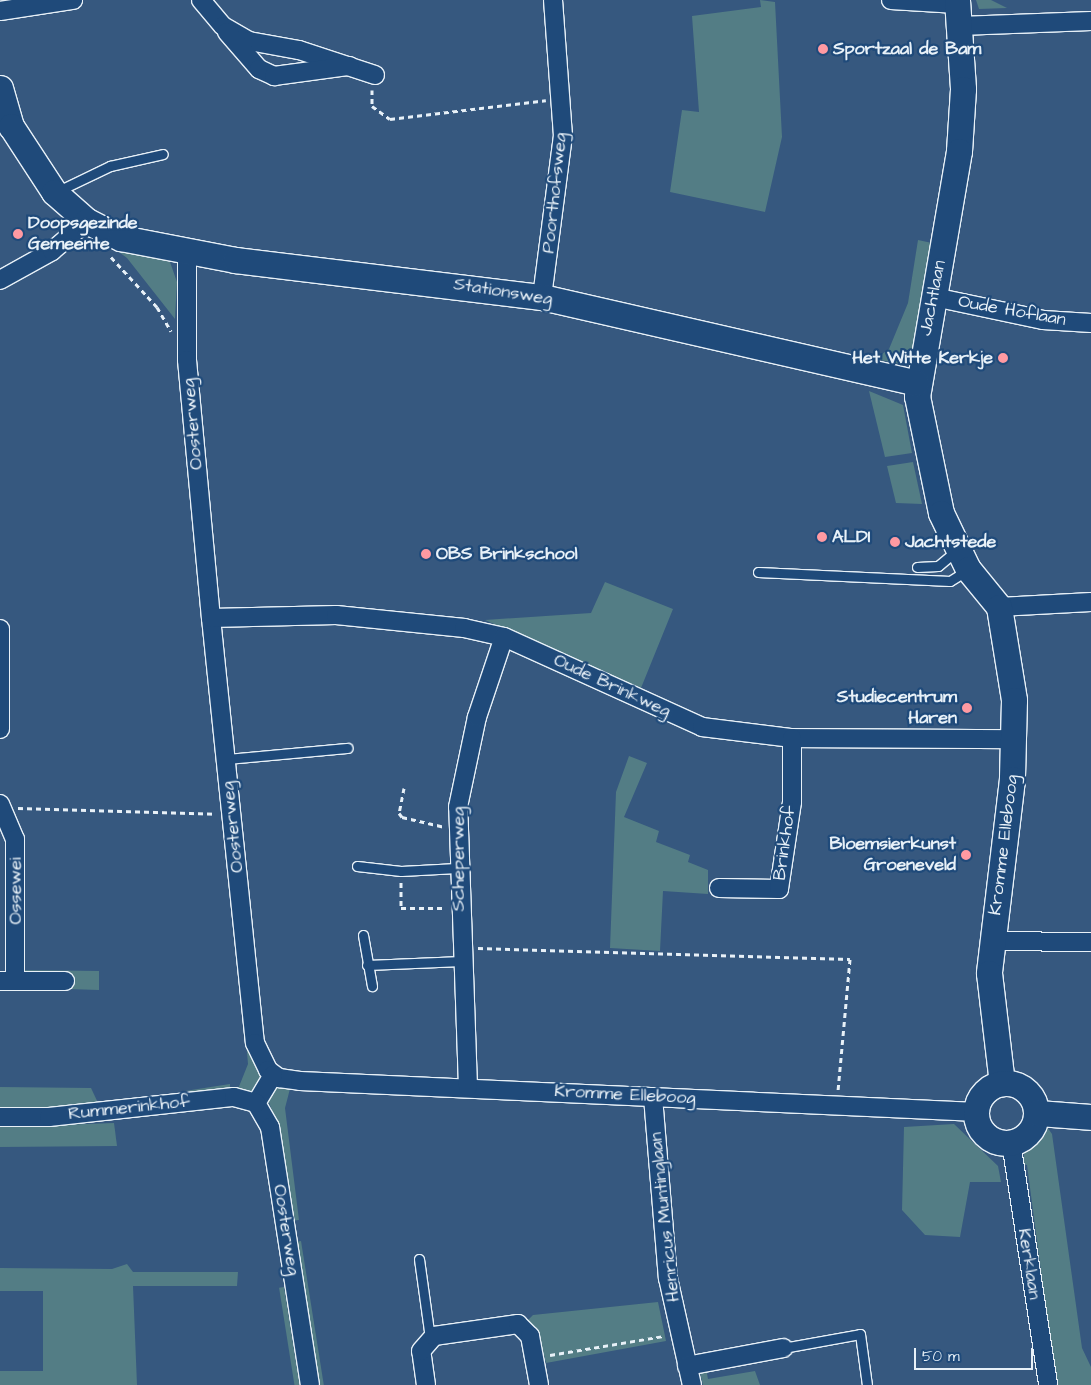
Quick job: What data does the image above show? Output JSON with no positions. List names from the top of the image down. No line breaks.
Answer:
{"streets":{"street":["Poorthofsweg","Stationsweg","Jachtlaan","Oude Hoflaan","Oosterweg","Oude Brinkweg","Brinkhof","Kromme Elleboog","Scheperweg","Ossewei","Rummerinkhof","Henricus Muntinglaan","Kerklaan"]},"crossings":[["Poorthofsweg","Stationsweg"],["Stationsweg","Jachtlaan"],["Stationsweg","Oosterweg"],["Jachtlaan","Oude Hoflaan"],["Jachtlaan","Kromme Elleboog"],["Oosterweg","Oude Brinkweg"],["Oosterweg","Kromme Elleboog"],["Oosterweg","Rummerinkhof"],["Oude Brinkweg","Brinkhof"],["Oude Brinkweg","Kromme Elleboog"],["Oude Brinkweg","Scheperweg"],["Kromme Elleboog","Scheperweg"],["Kromme Elleboog","Henricus Muntinglaan"],["Kromme Elleboog","Kerklaan"]],"places":["Sportzaal de Bam","Doopsgezinde Gemeente","Het Witte Kerkje","ALDI","Jachtstede","OBS Brinkschool","Studiecentrum Haren","Bloemsierkunst Groeneveld"],"scale_bar":"50 m"}
